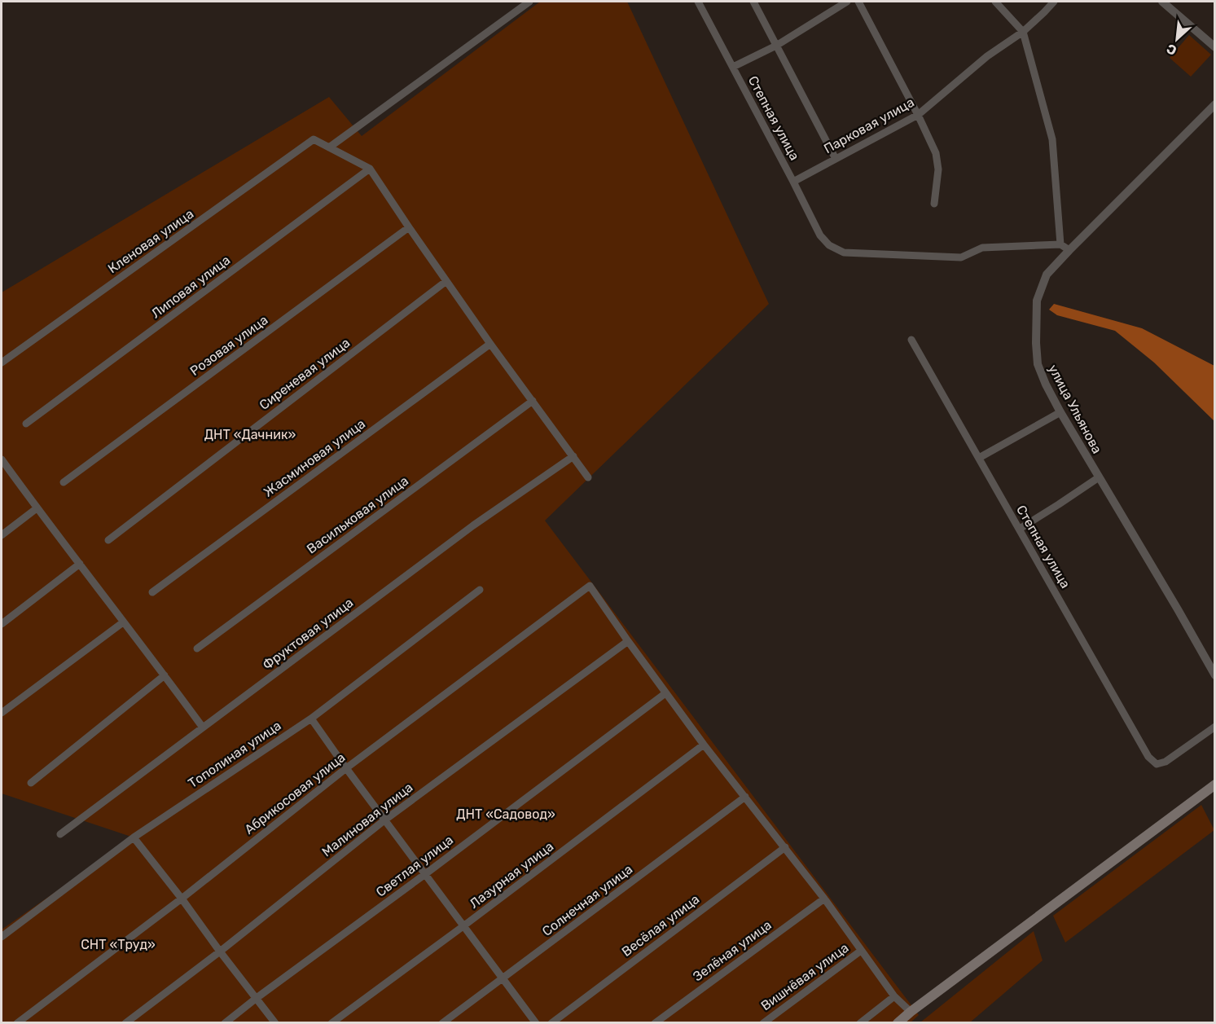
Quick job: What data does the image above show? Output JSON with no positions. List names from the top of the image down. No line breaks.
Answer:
{"streets":{"street":["Степная улица","Парковая улица","Кленовая улица","Липовая улица","Розовая улица","Сиреневая улица","улица Ульянова","Жасминовая улица","Васильковая улица","Фруктовая улица","Тополиная улица","Абрикосовая улица","Малиновая улица","Светлая улица","Лазурная улица","Солнечная улица","Весёлая улица","Зелёная улица","Вишнёвая улица"]},"crossings":[["Степная улица","Парковая улица"],["Абрикосовая улица","Малиновая улица"]],"parks":["ДНТ «Дачник»","ДНТ «Садовод»","СНТ «Труд»"],"north":"bottom left"}
